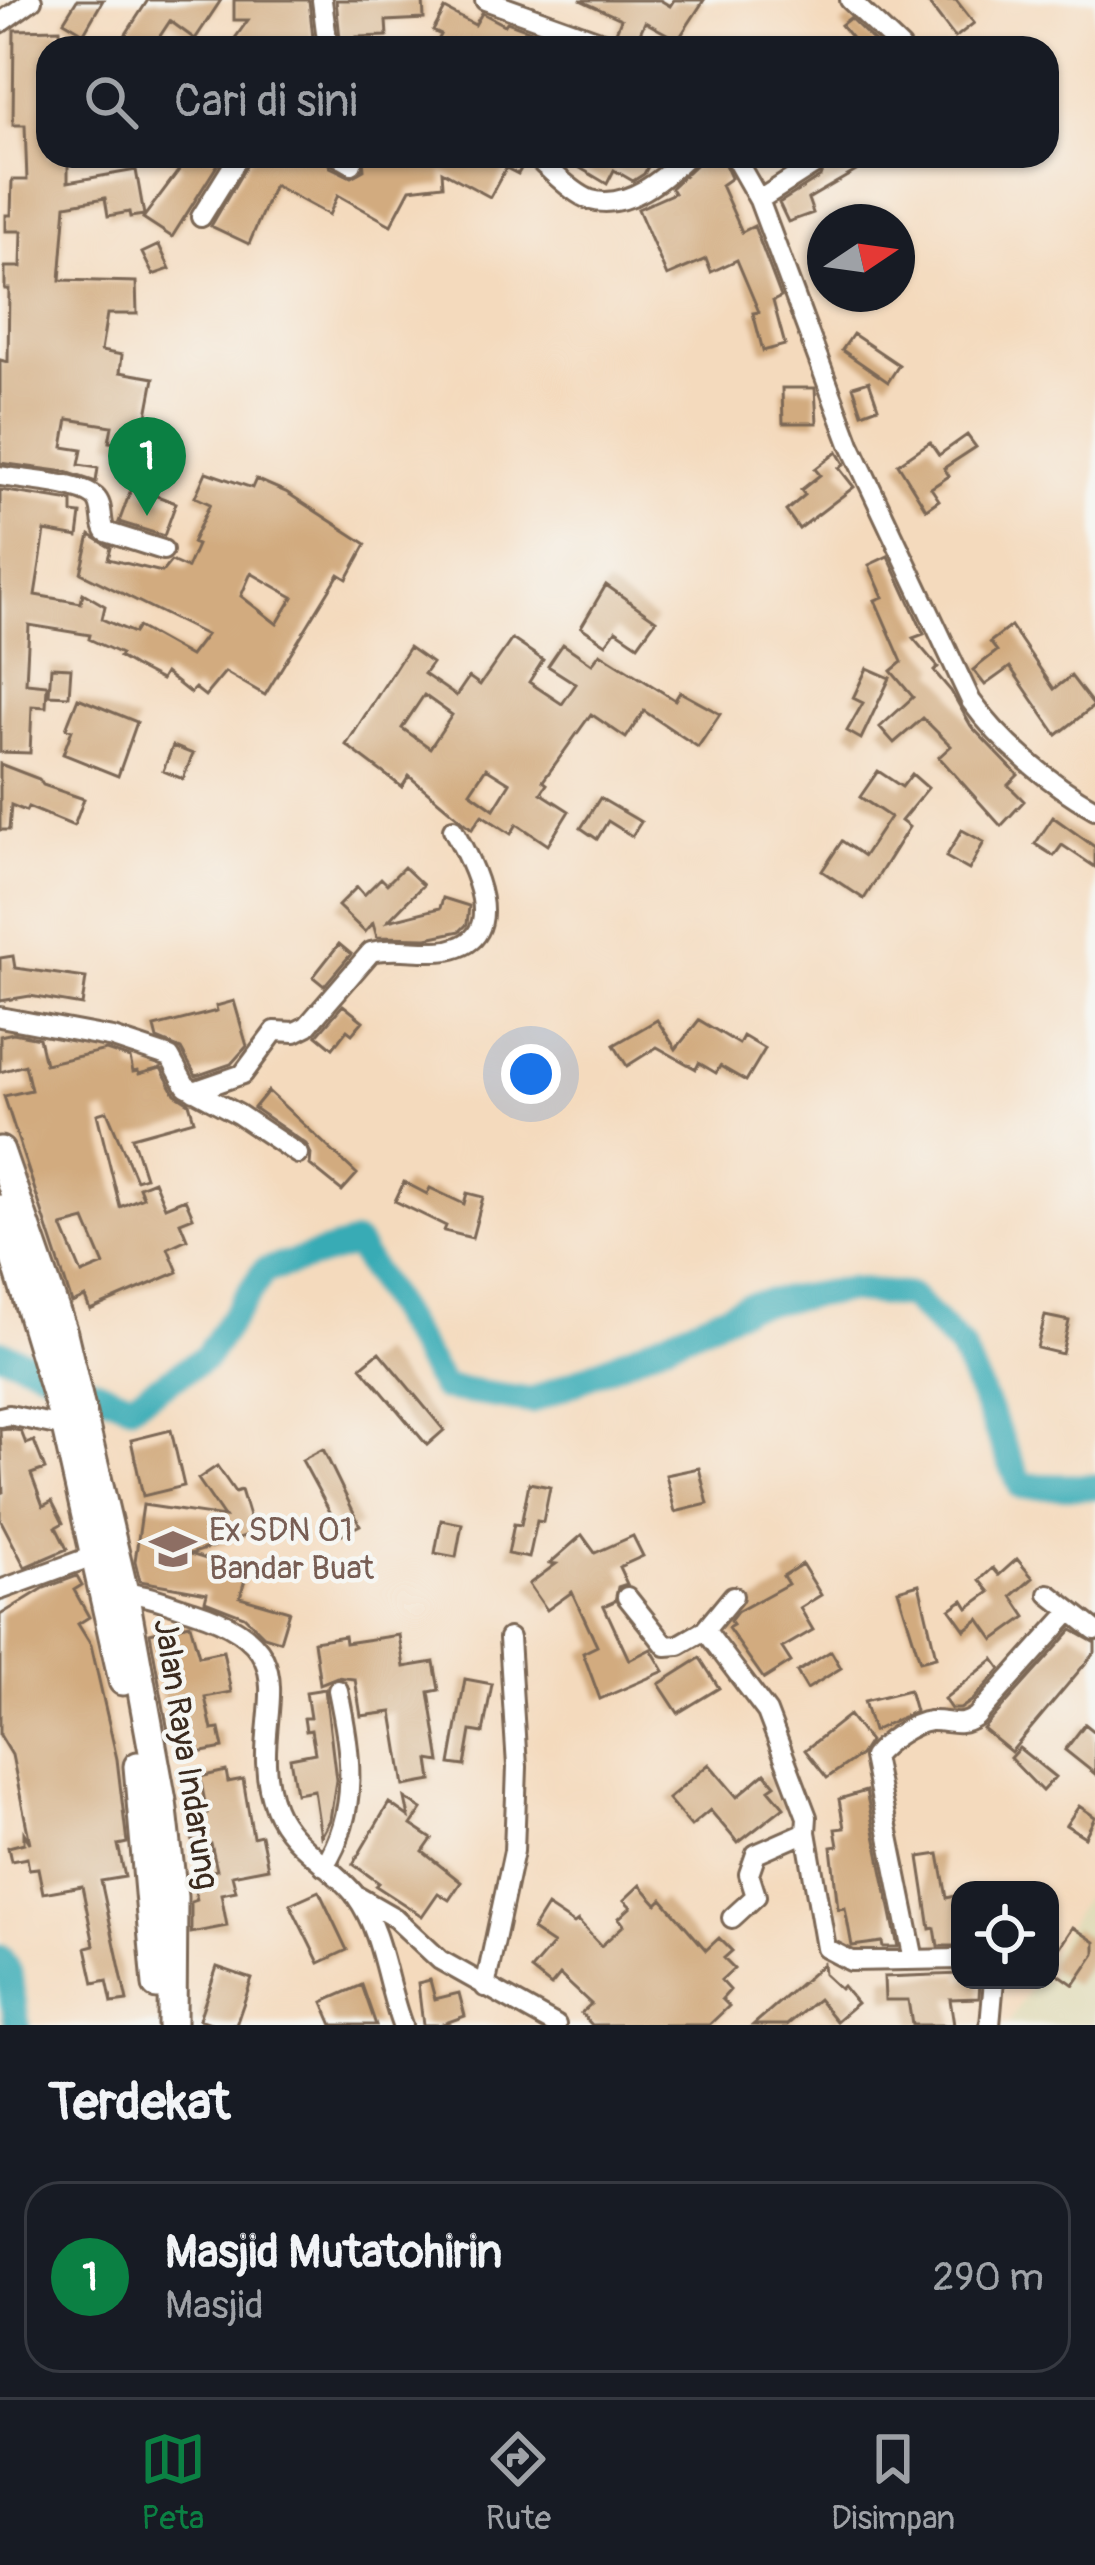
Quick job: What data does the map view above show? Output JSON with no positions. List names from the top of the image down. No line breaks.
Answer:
{"streets":{"highway":["Jalan Raya Indarung"]},"places":{"school or university":["Ex SDN 01 Bandar Buat"]},"north":"right","page":{"search":"Cari di sini","pins":"1","heading":"Terdekat","list":[{"mark":"1","name":"Masjid Mutatohirin","note":"Masjid","value":"290 m"}],"nav":["Peta","Rute","Disimpan"]}}
